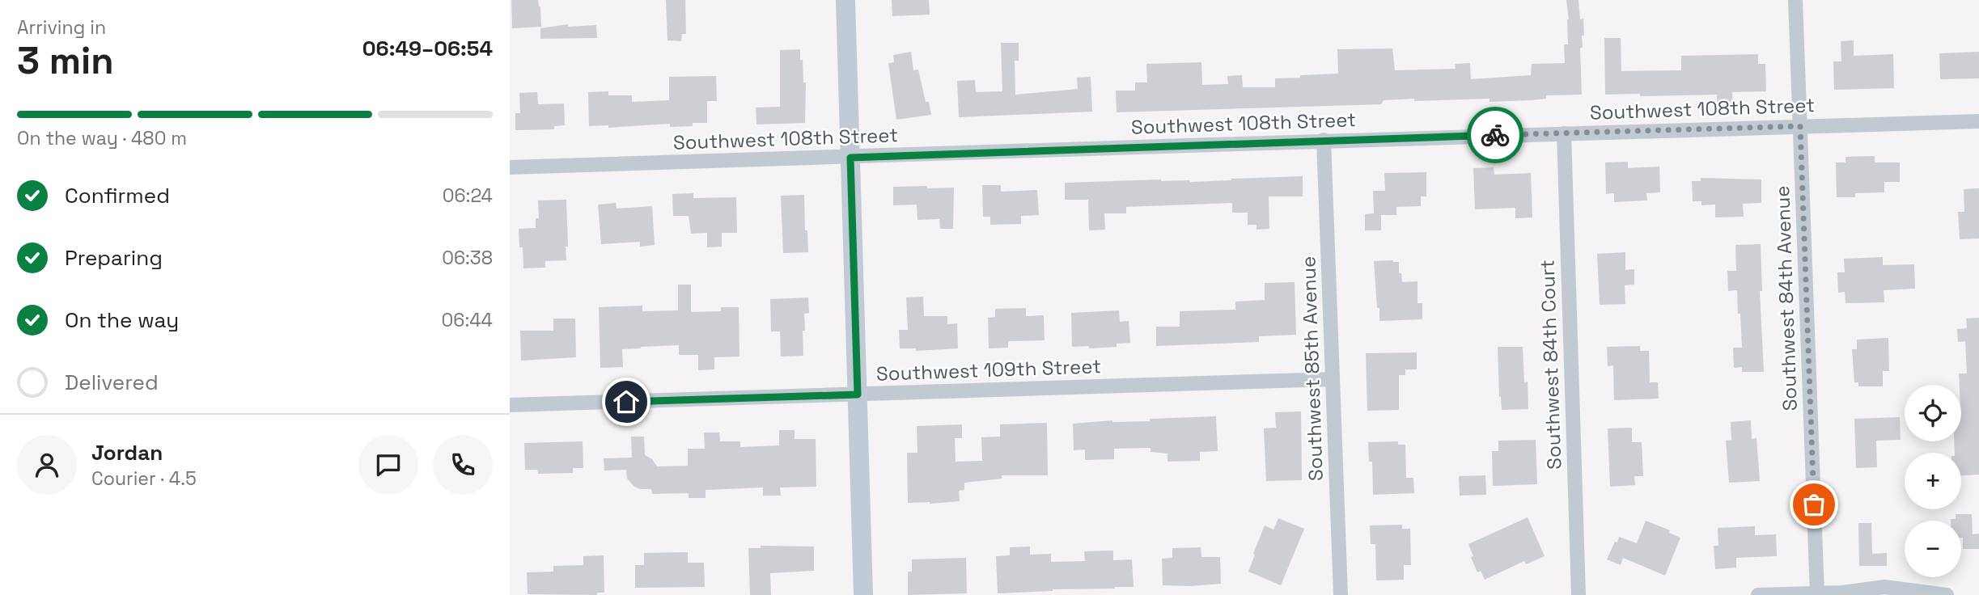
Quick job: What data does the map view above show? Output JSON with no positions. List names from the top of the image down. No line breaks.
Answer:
{"streets":{"street":["Southwest 108th Street","Southwest 84th Avenue","Southwest 84th Court","Southwest 85th Avenue","Southwest 109th Street"]},"crossings":[["Southwest 108th Street","Southwest 84th Avenue"],["Southwest 108th Street","Southwest 84th Court"],["Southwest 108th Street","Southwest 85th Avenue"],["Southwest 85th Avenue","Southwest 109th Street"]],"page":{"heading":["3 min","Arriving in","06:49–06:54"],"panel":["Jordan","Courier · 4.5"],"bar":"On the way · 480 m","list":[["Confirmed","06:24"],["Preparing","06:38"],["On the way","06:44"],"Delivered"],"map_buttons":["+","−"]}}
